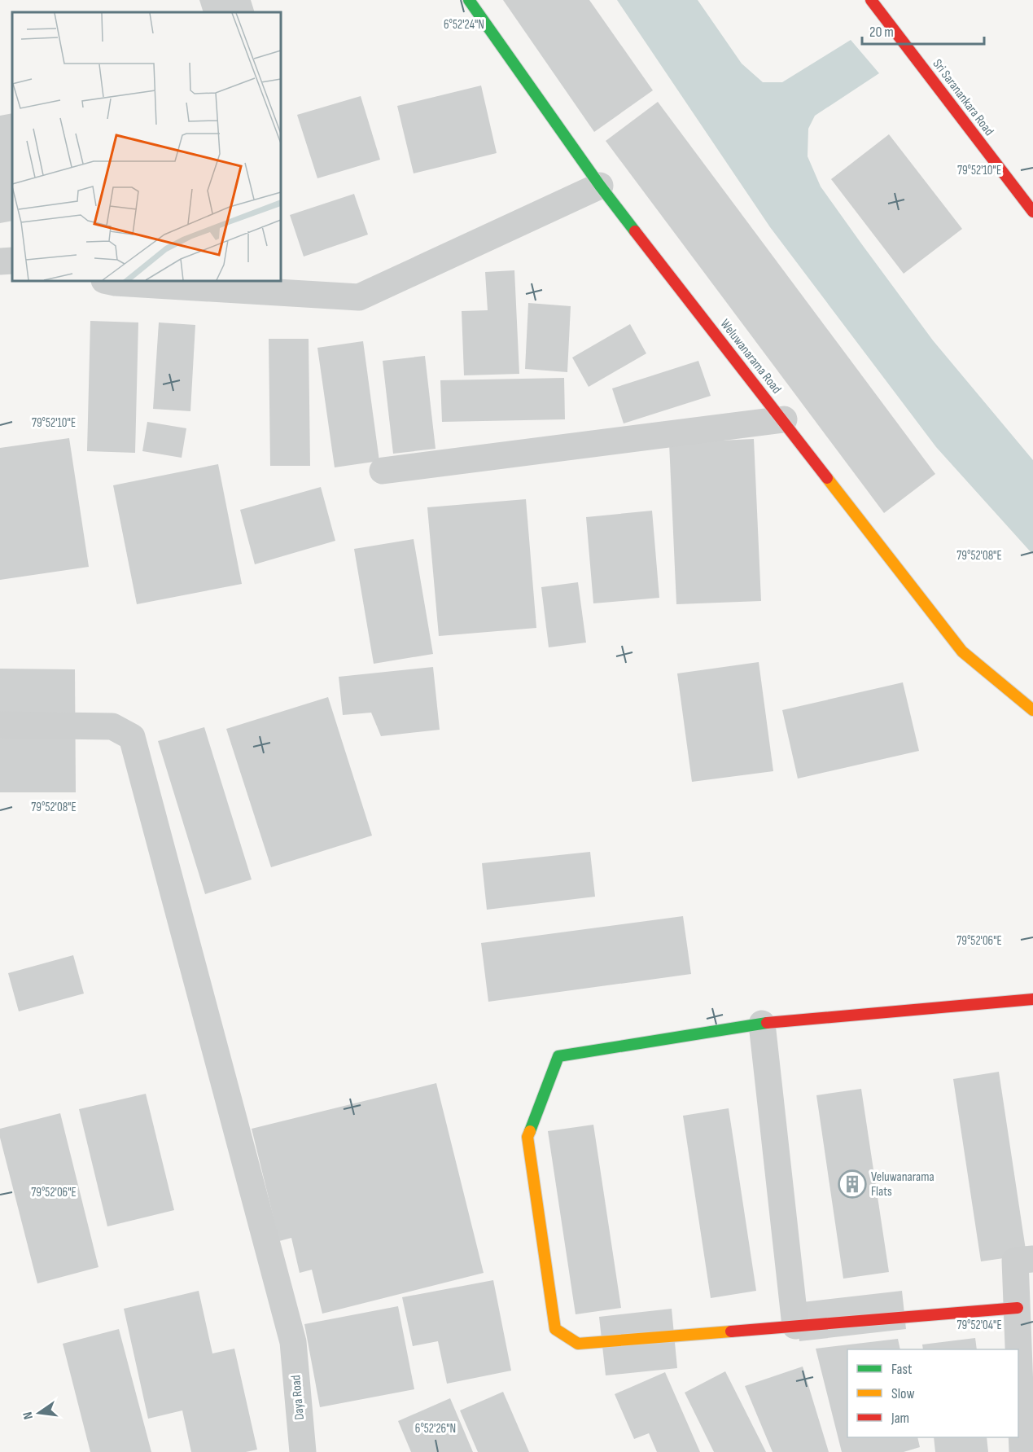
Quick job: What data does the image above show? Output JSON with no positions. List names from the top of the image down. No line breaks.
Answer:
{"streets":{"street":["Sri Saranankara Road","Weluwanarama Road","Daya Road"]},"places":{"building":["Veluwanarama Flats"]},"legend":["Fast","Slow","Jam"],"scale_bar":"20 m","north":"left","coordinates":["6°52'24\"N","79°52'10\"E","79°52'08\"E","79°52'06\"E","79°52'04\"E","6°52'26\"N"]}
